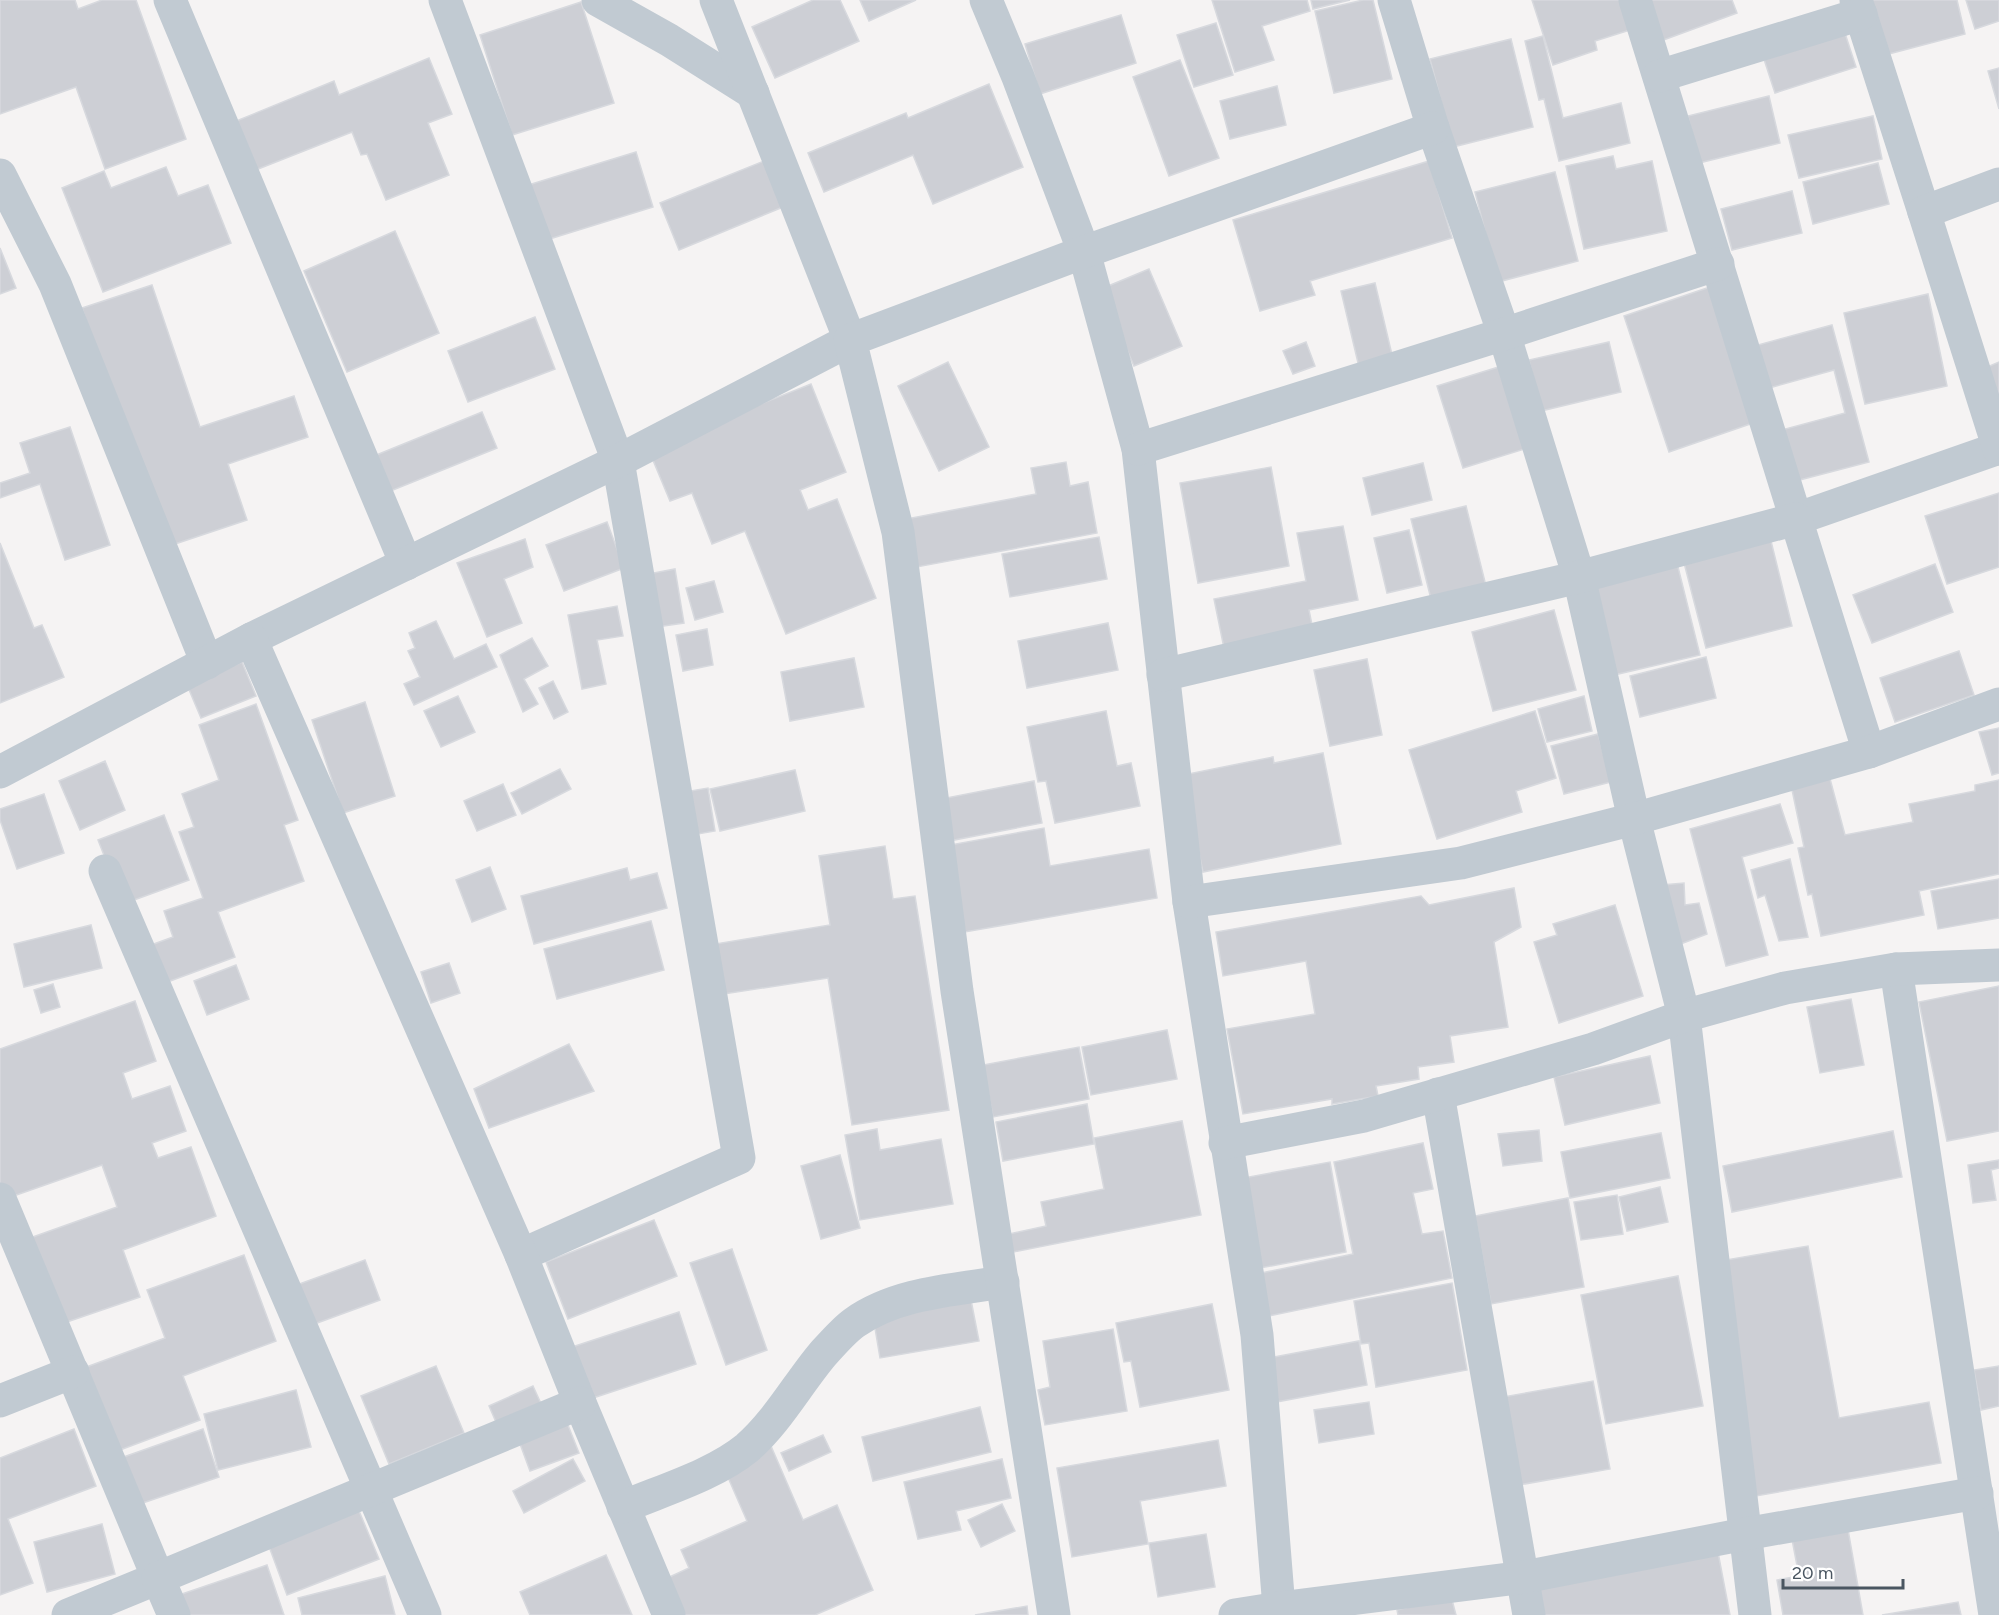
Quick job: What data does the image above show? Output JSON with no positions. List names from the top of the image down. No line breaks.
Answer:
{"scale_bar":"20 m"}
